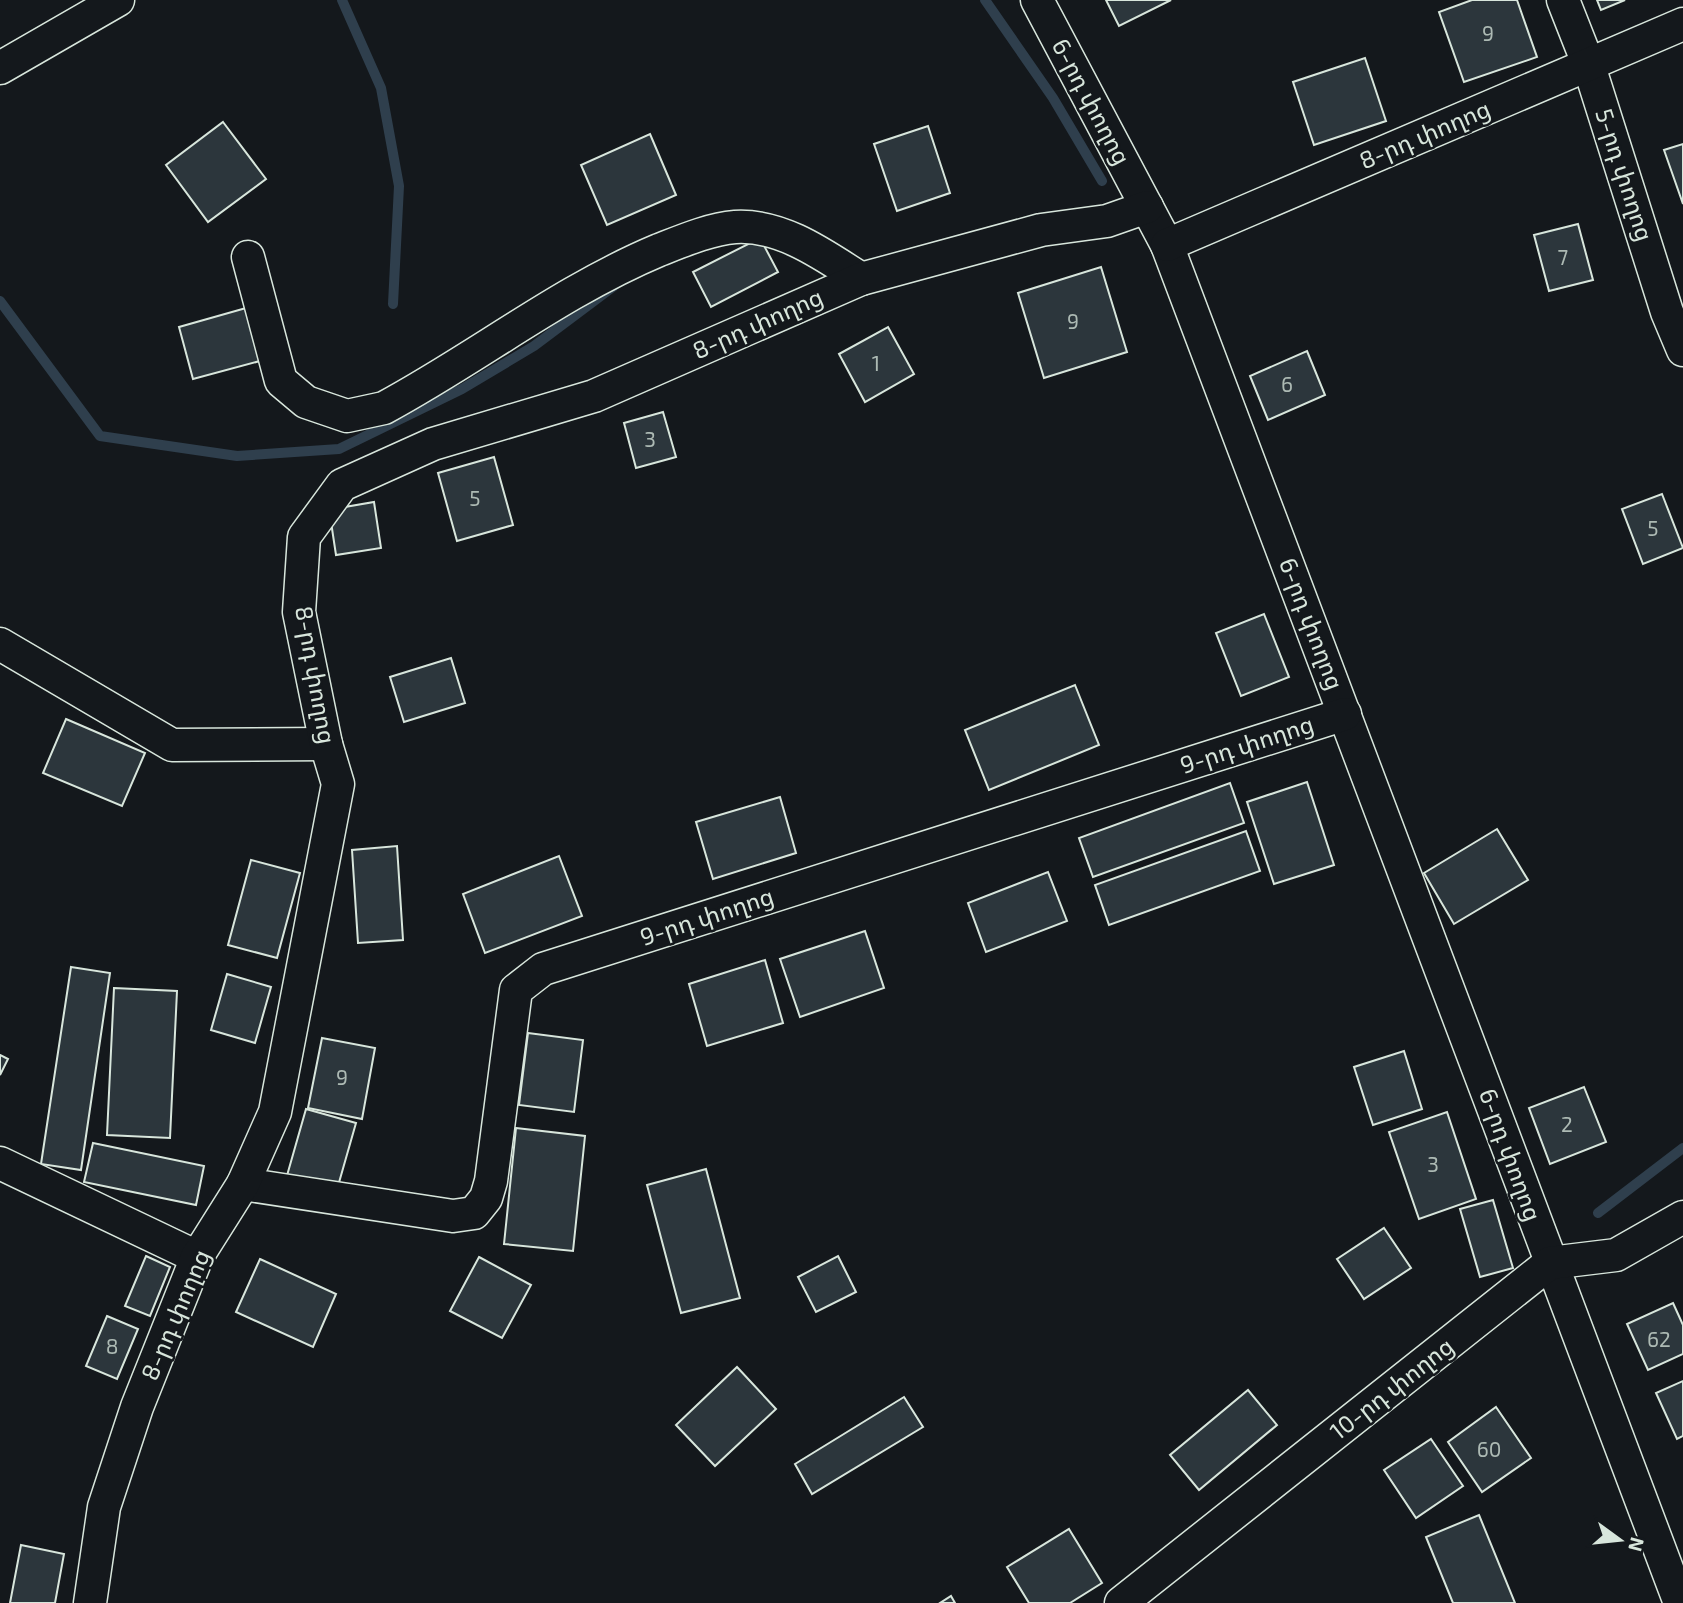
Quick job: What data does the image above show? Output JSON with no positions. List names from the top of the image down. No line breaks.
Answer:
{"streets":{"street":["6-րդ փողոց","8-րդ փողոց","5-րդ փողոց","9-րդ փողոց","10-րդ փողոց"]},"crossings":[["6-րդ փողոց","8-րդ փողոց"],["6-րդ փողոց","9-րդ փողոց"],["6-րդ փողոց","10-րդ փողոց"],["8-րդ փողոց","5-րդ փողոց"],["8-րդ փողոց","9-րդ փողոց"]],"house_numbers":["9","7","9","1","6","3","5","5","9","2","3","62","8","60"],"north":"right"}
